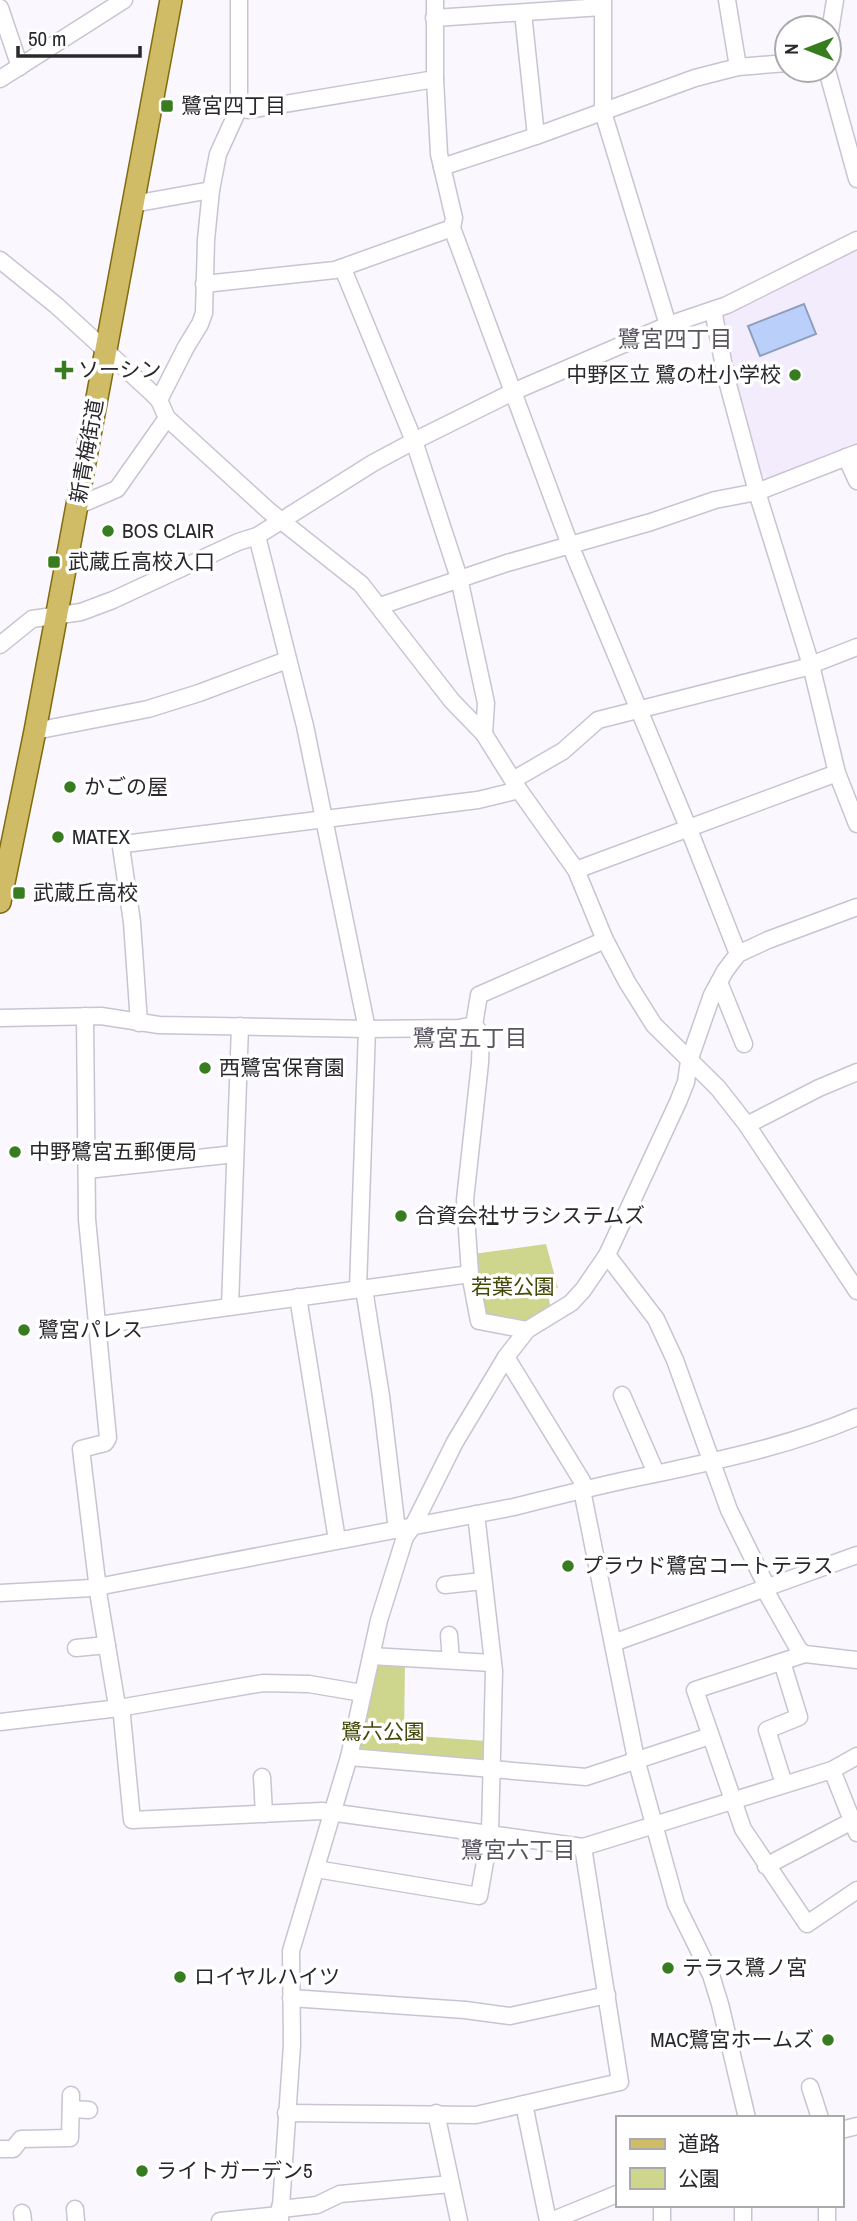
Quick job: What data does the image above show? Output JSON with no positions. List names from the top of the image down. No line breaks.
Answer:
{"streets":{"main road":["新青梅街道"]},"districts":["鷺宮四丁目","鷺宮五丁目","鷺宮六丁目"],"parks":["若葉公園","鷺六公園"],"places":{"transit":["鷺宮四丁目","武蔵丘高校入口","武蔵丘高校"],"health":["ソーシン"],"other":["中野区立 鷺の杜小学校","BOS CLAIR","かごの屋","MATEX","西鷺宮保育園","中野鷺宮五郵便局","合資会社サラシステムズ","鷺宮パレス","プラウド鷺宮コートテラス","テラス鷺ノ宮","ロイヤルハイツ","MAC鷺宮ホームズ","ライトガーデン5"]},"legend":["道路","公園"],"scale_bar":"50 m","north":"left"}
